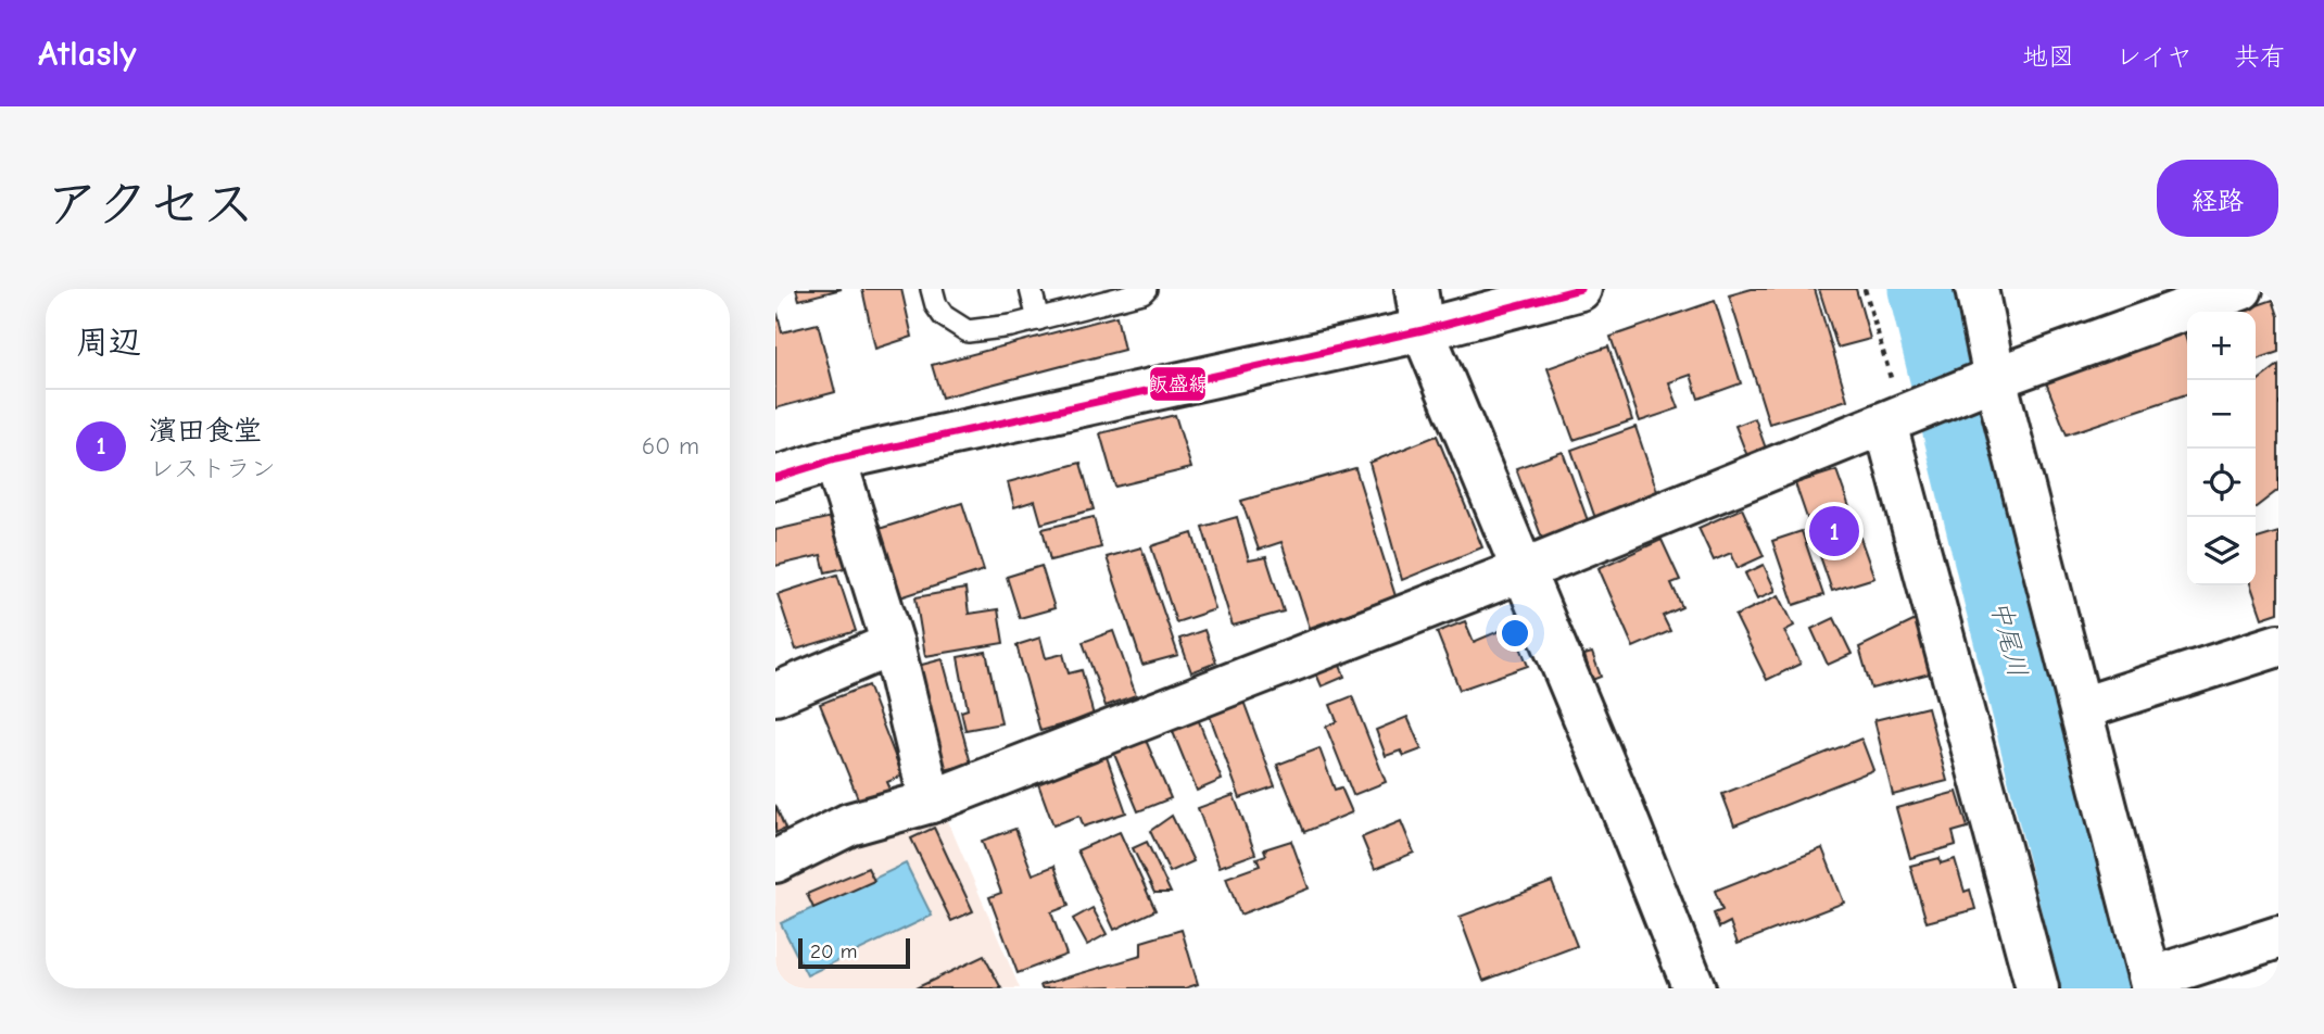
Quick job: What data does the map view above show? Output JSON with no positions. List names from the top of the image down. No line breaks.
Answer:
{"water":["中尾川"],"lines":["transit line 飯盛線"],"scale_bar":"20 m","page":{"header":"Atlasly","nav":["地図","レイヤ","共有"],"title":"アクセス","buttons":"経路","heading":"周辺","map_buttons":["+","−"],"list":[{"mark":"1","name":"濱田食堂","note":"レストラン","value":"60 m"}],"pins":"1","scale":"20 m"}}
